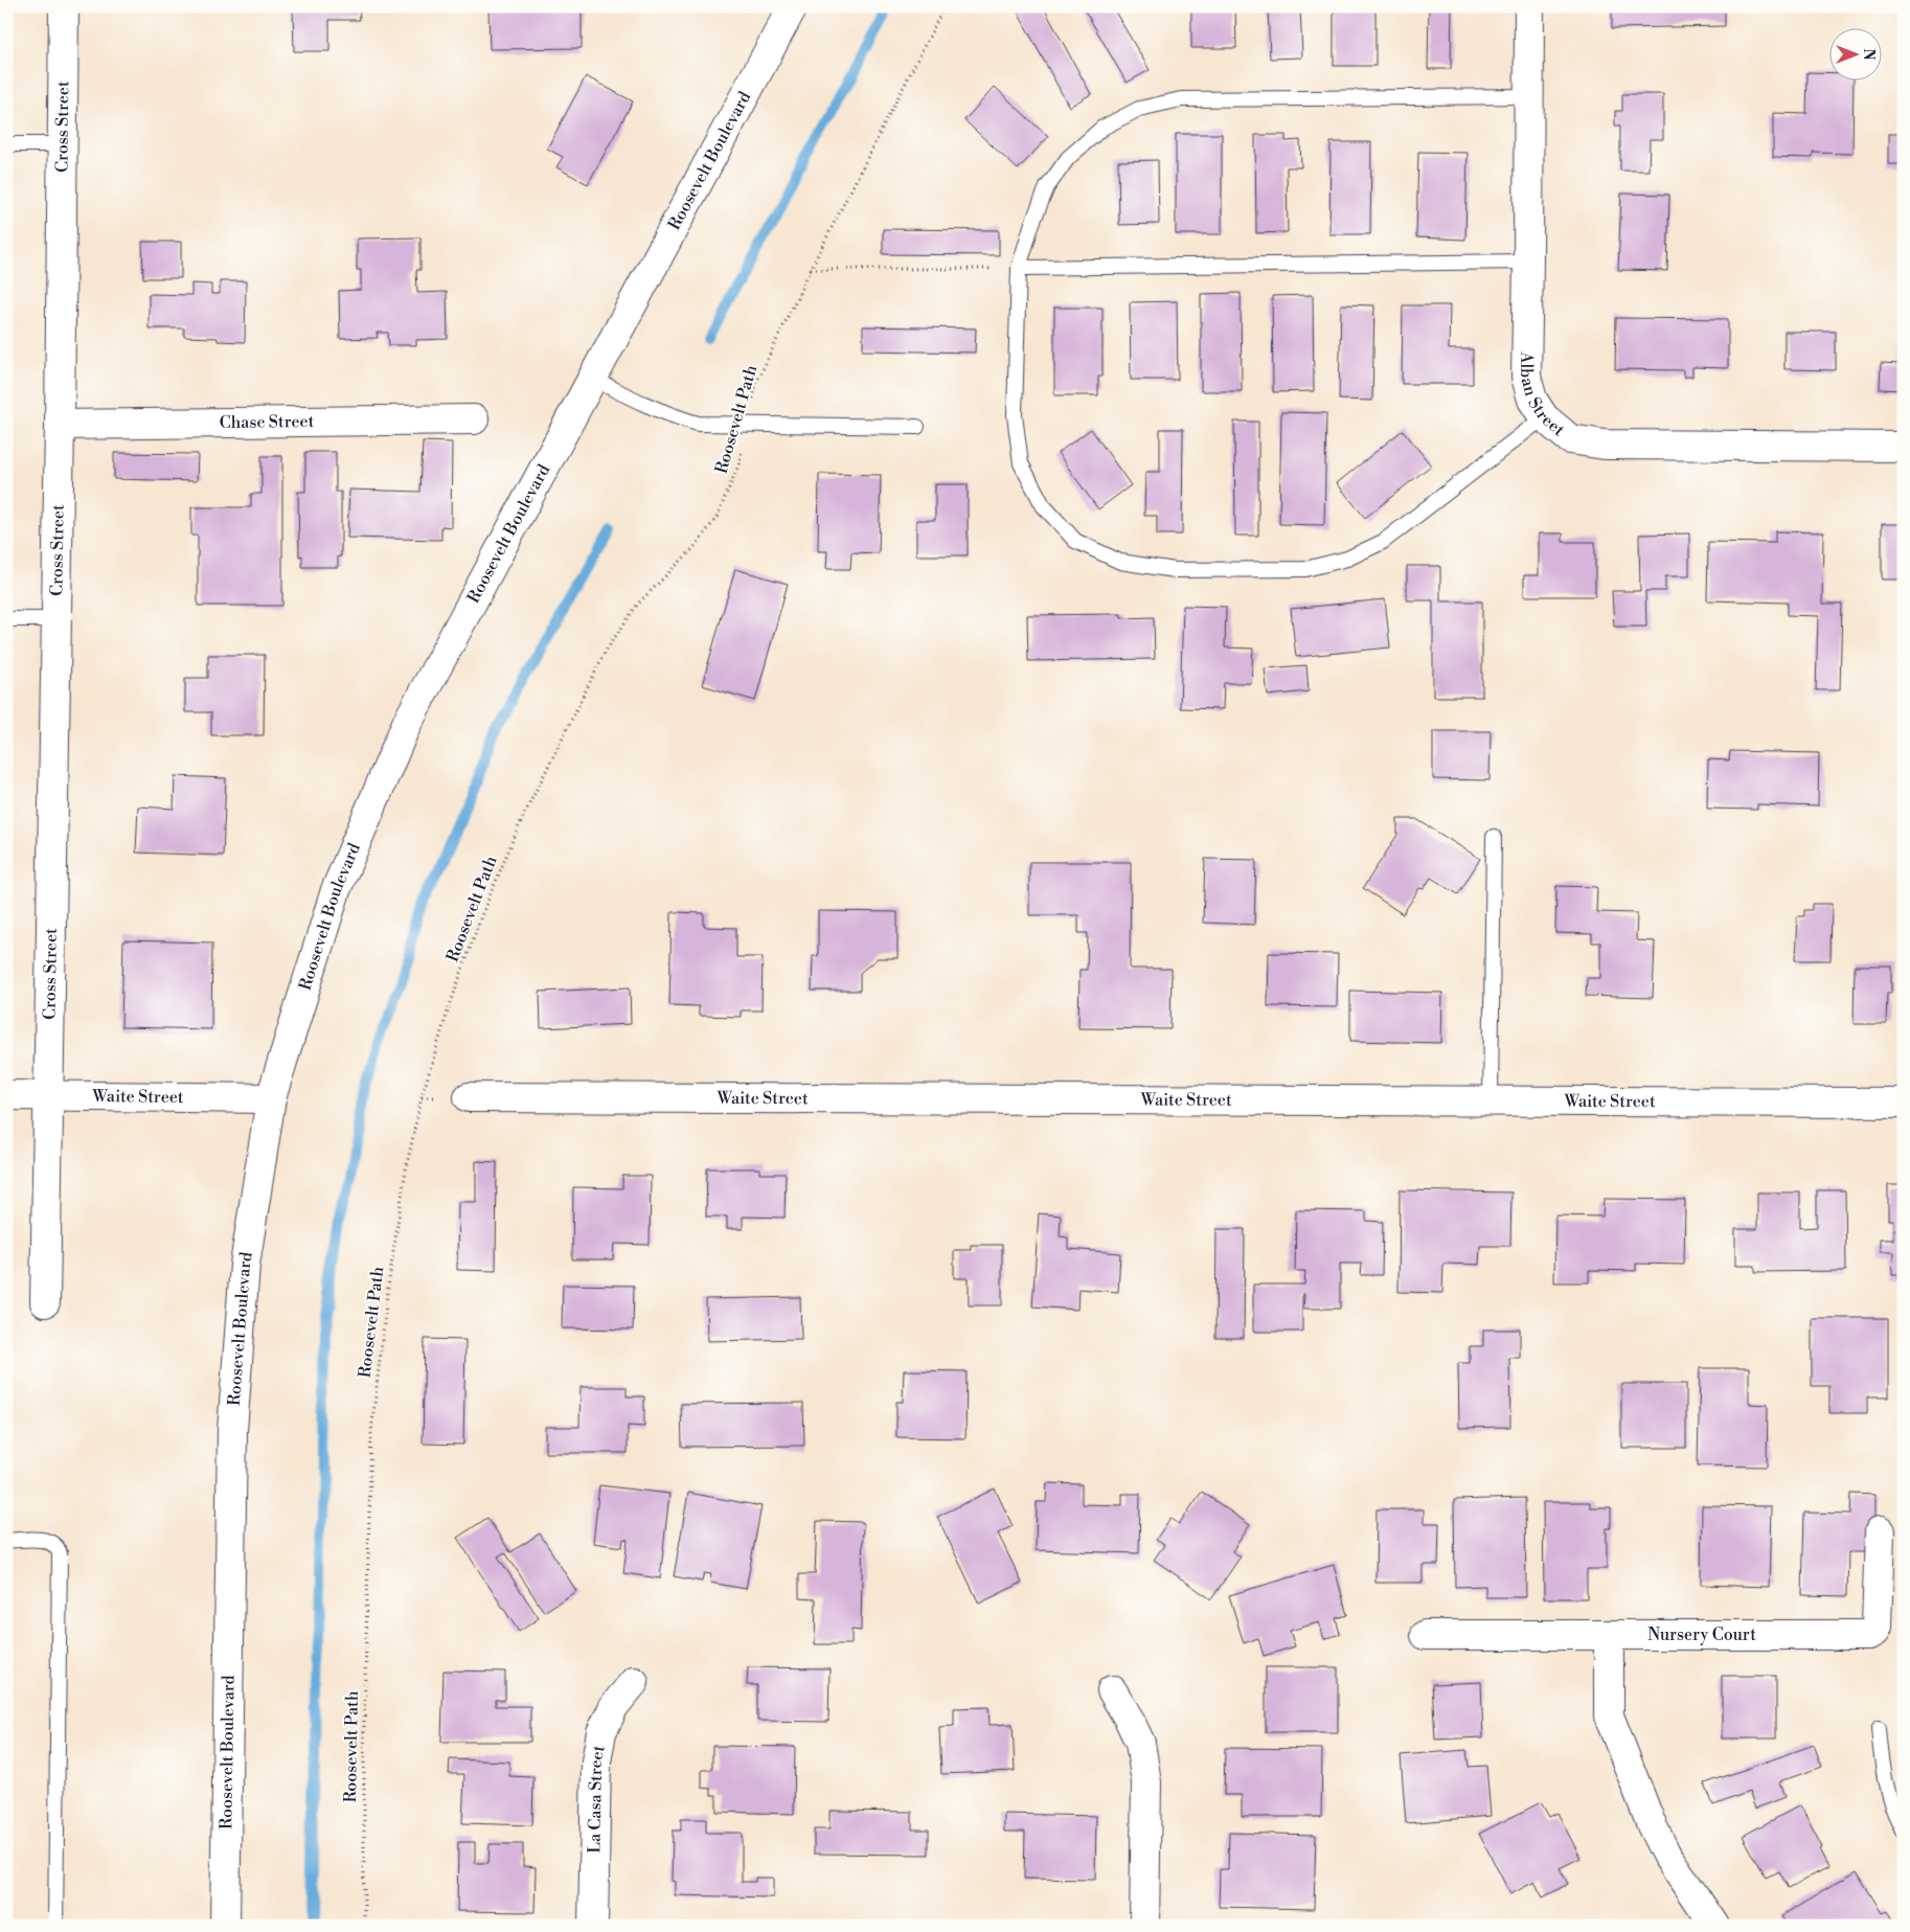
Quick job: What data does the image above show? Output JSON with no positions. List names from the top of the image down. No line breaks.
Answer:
{"streets":{"street":["Cross Street","Roosevelt Boulevard","Alban Street","Chase Street","Waite Street","Nursery Court","La Casa Street"],"path":["Roosevelt Path"]},"crossings":[["Cross Street","Chase Street"],["Cross Street","Waite Street"],["Roosevelt Boulevard","Waite Street"]],"north":"right"}
